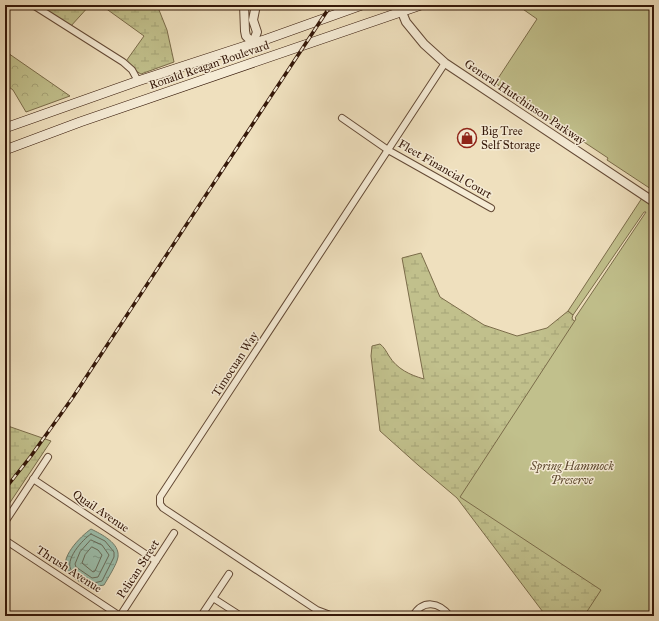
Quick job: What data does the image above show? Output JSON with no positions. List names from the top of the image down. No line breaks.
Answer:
{"streets":{"main road":["Ronald Reagan Boulevard"],"street":["General Hutchinson Parkway","Fleet Financial Court","Timocuan Way","Quail Avenue","Thrush Avenue","Pelican Street"]},"crossings":[["Ronald Reagan Boulevard","General Hutchinson Parkway"],["General Hutchinson Parkway","Timocuan Way"],["Fleet Financial Court","Timocuan Way"],["Quail Avenue","Pelican Street"],["Thrush Avenue","Pelican Street"]],"parks":["Spring Hammock Preserve"],"places":{"shop":["Big Tree Self Storage"]}}
